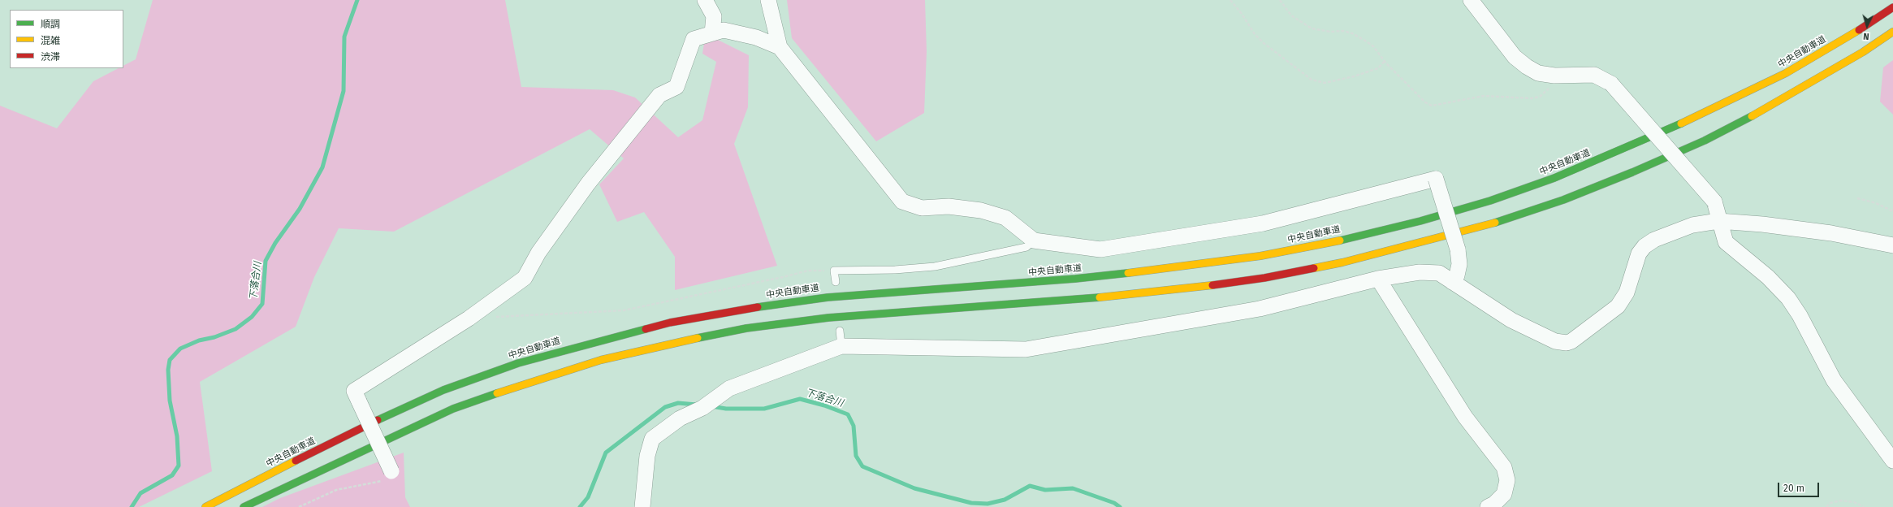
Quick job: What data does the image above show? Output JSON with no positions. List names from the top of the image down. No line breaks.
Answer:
{"streets":{"highway":["中央自動車道"]},"water":["下落合川"],"legend":["順調","混雑","渋滞"],"scale_bar":"20 m","north":"bottom"}
